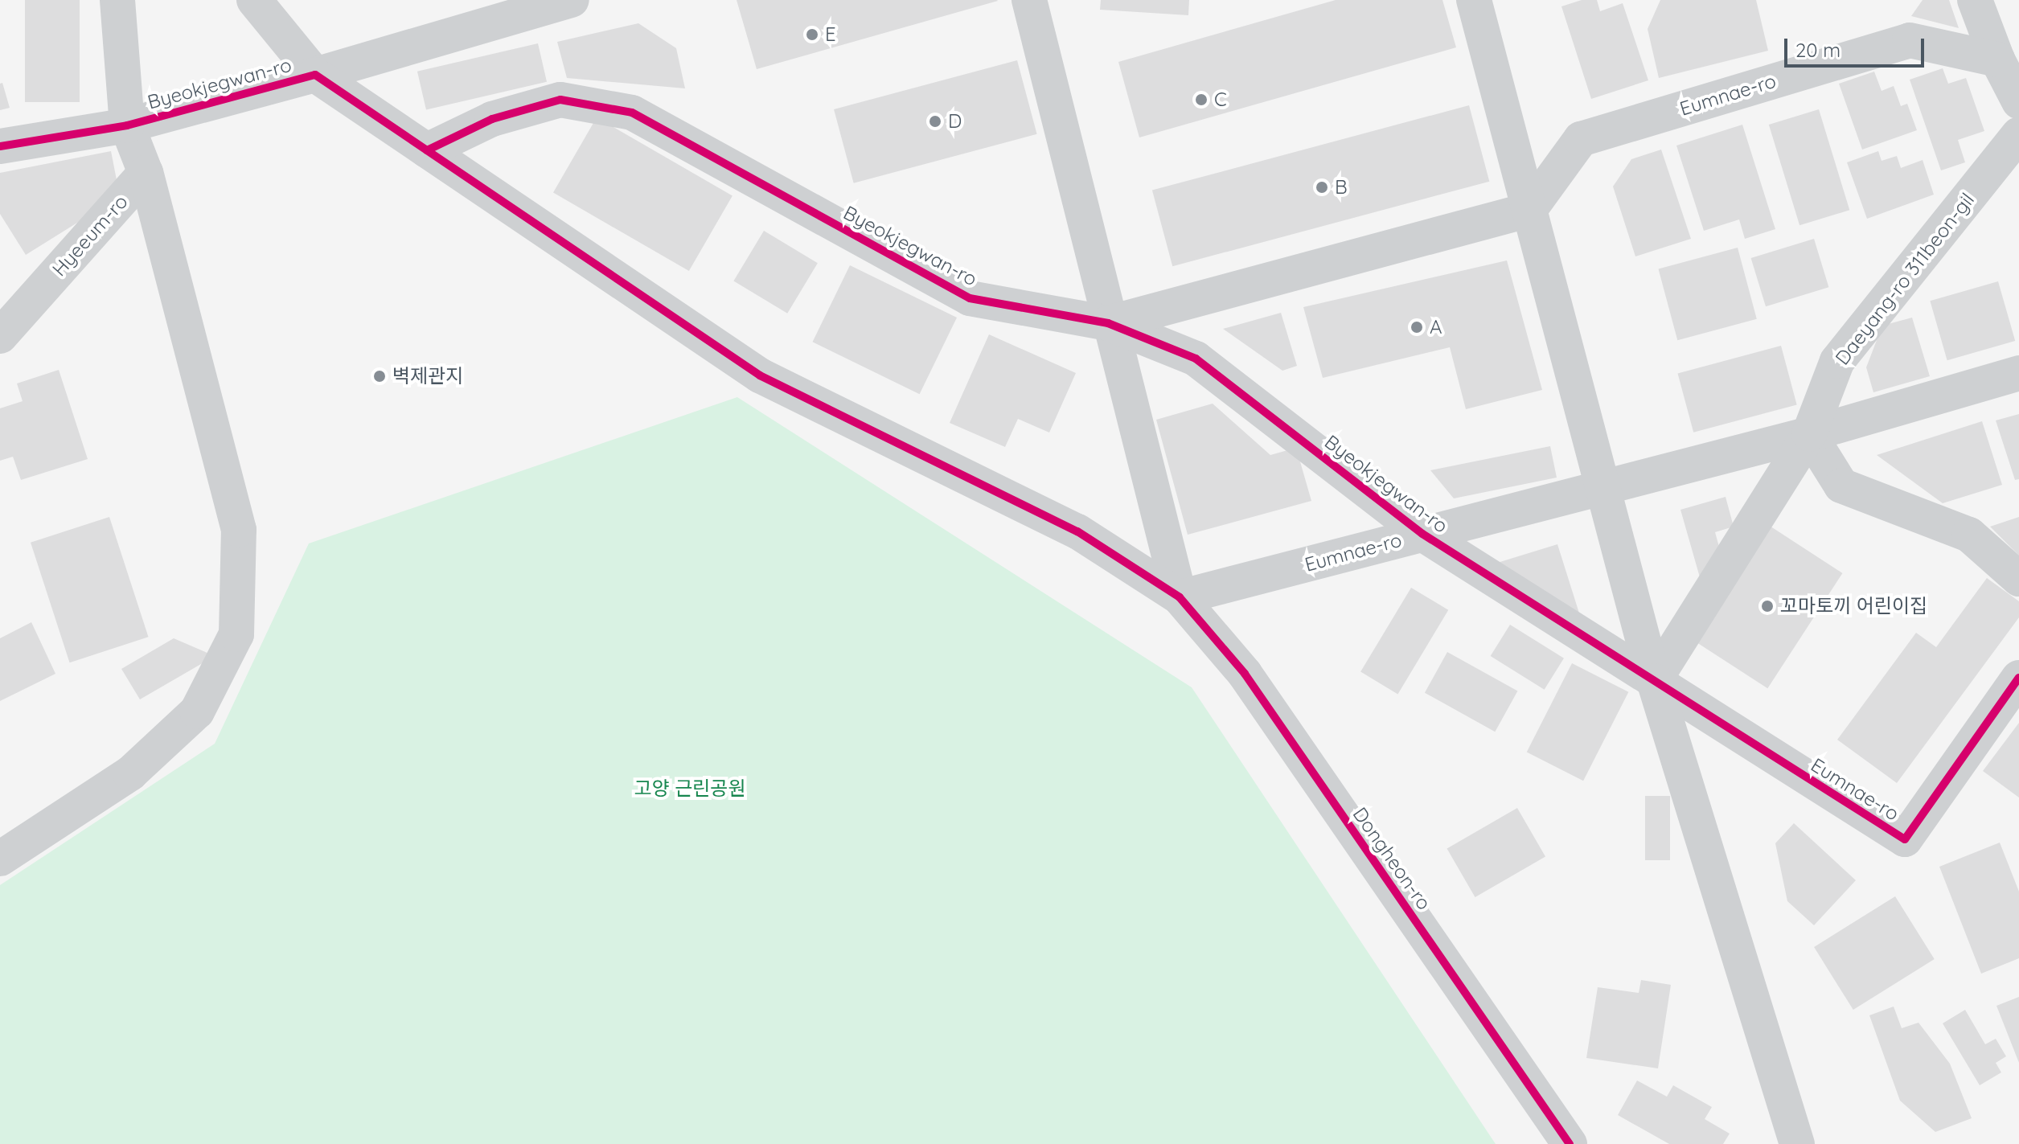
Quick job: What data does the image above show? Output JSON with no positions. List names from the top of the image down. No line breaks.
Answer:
{"streets":{"street":["Byeokjegwan-ro","Eumnae-ro","Hyeeum-ro","Daeyang-ro 311beon-gil","Dongheon-ro"]},"crossings":[["Byeokjegwan-ro","Eumnae-ro"],["Byeokjegwan-ro","Daeyang-ro 311beon-gil"],["Byeokjegwan-ro","Dongheon-ro"],["Eumnae-ro","Daeyang-ro 311beon-gil"],["Eumnae-ro","Dongheon-ro"]],"parks":["고양 근린공원"],"places":["E","C","D","B","A","벽제관지","꼬마토끼 어린이집"],"scale_bar":"20 m"}
